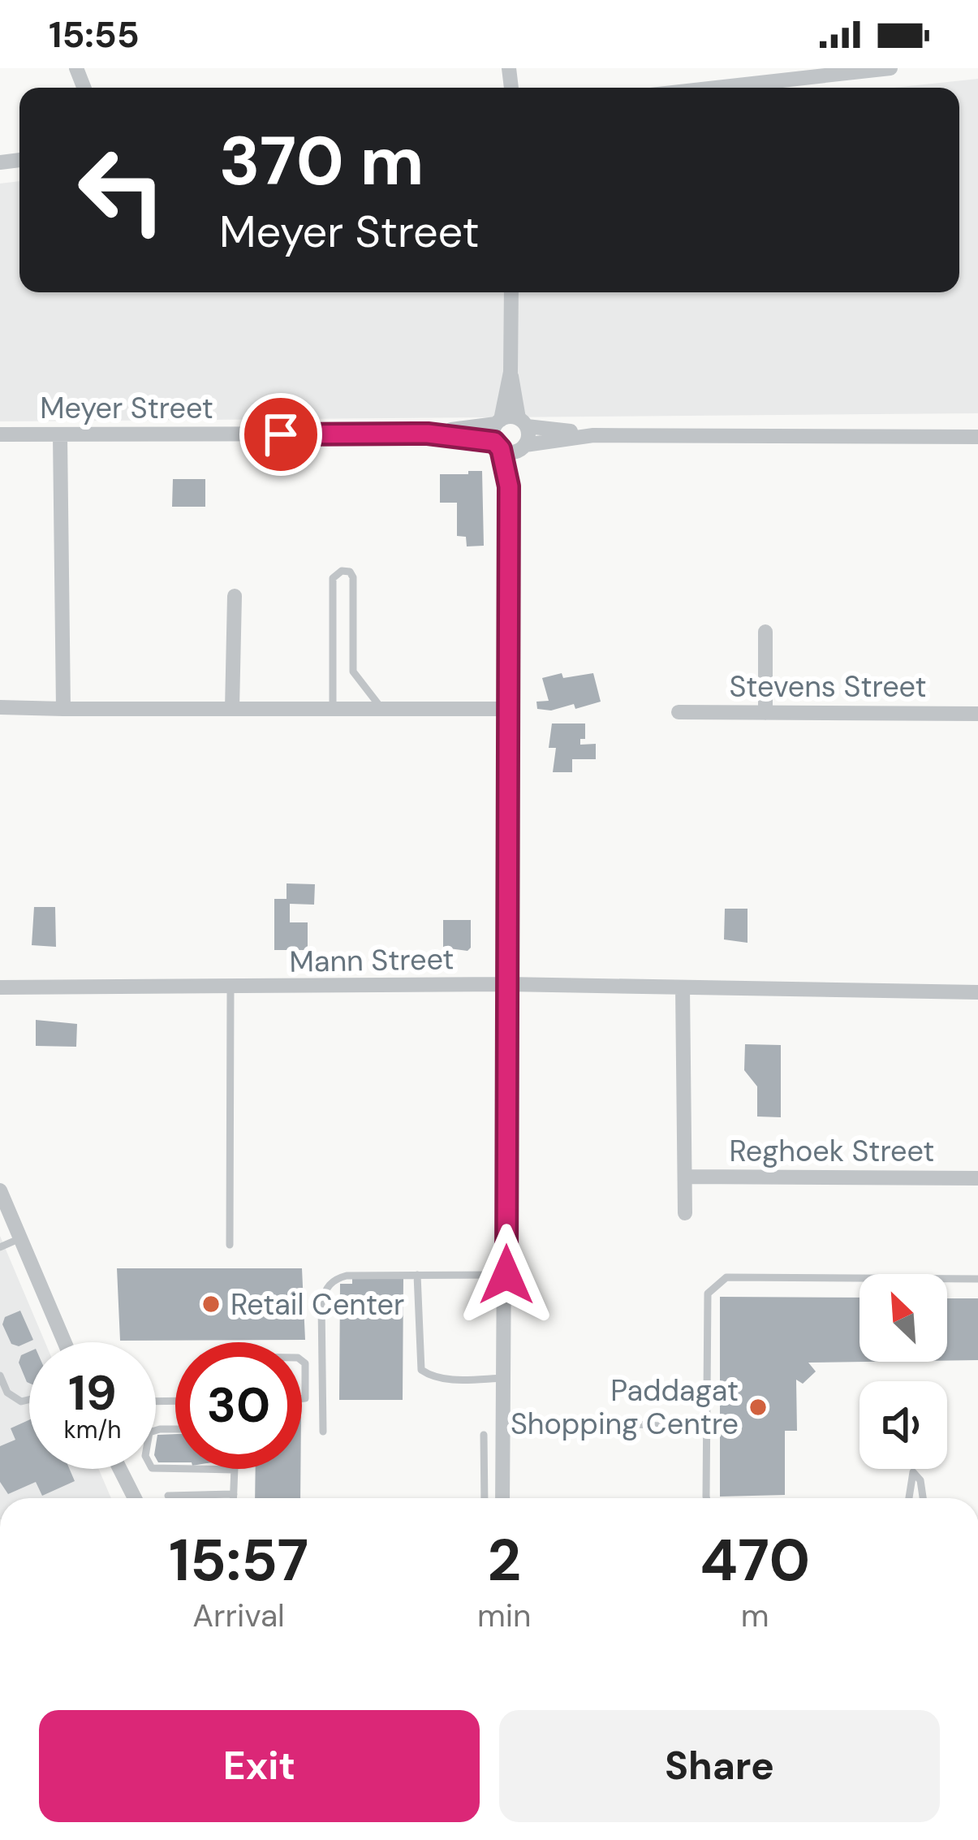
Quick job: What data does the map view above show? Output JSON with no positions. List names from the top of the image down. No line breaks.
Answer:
{"streets":{"street":["Meyer Street","Stevens Street","Mann Street","Reghoek Street"]},"places":["Retail Center","Paddagat Shopping Centre"],"north":"top left","page":{"status":"15:55","turn":["370 m","Meyer Street"],"speed":"19 km/h","limit":"30","eta":["15:57","Arrival","2","min","470","m"],"buttons":["Exit","Share"]}}
